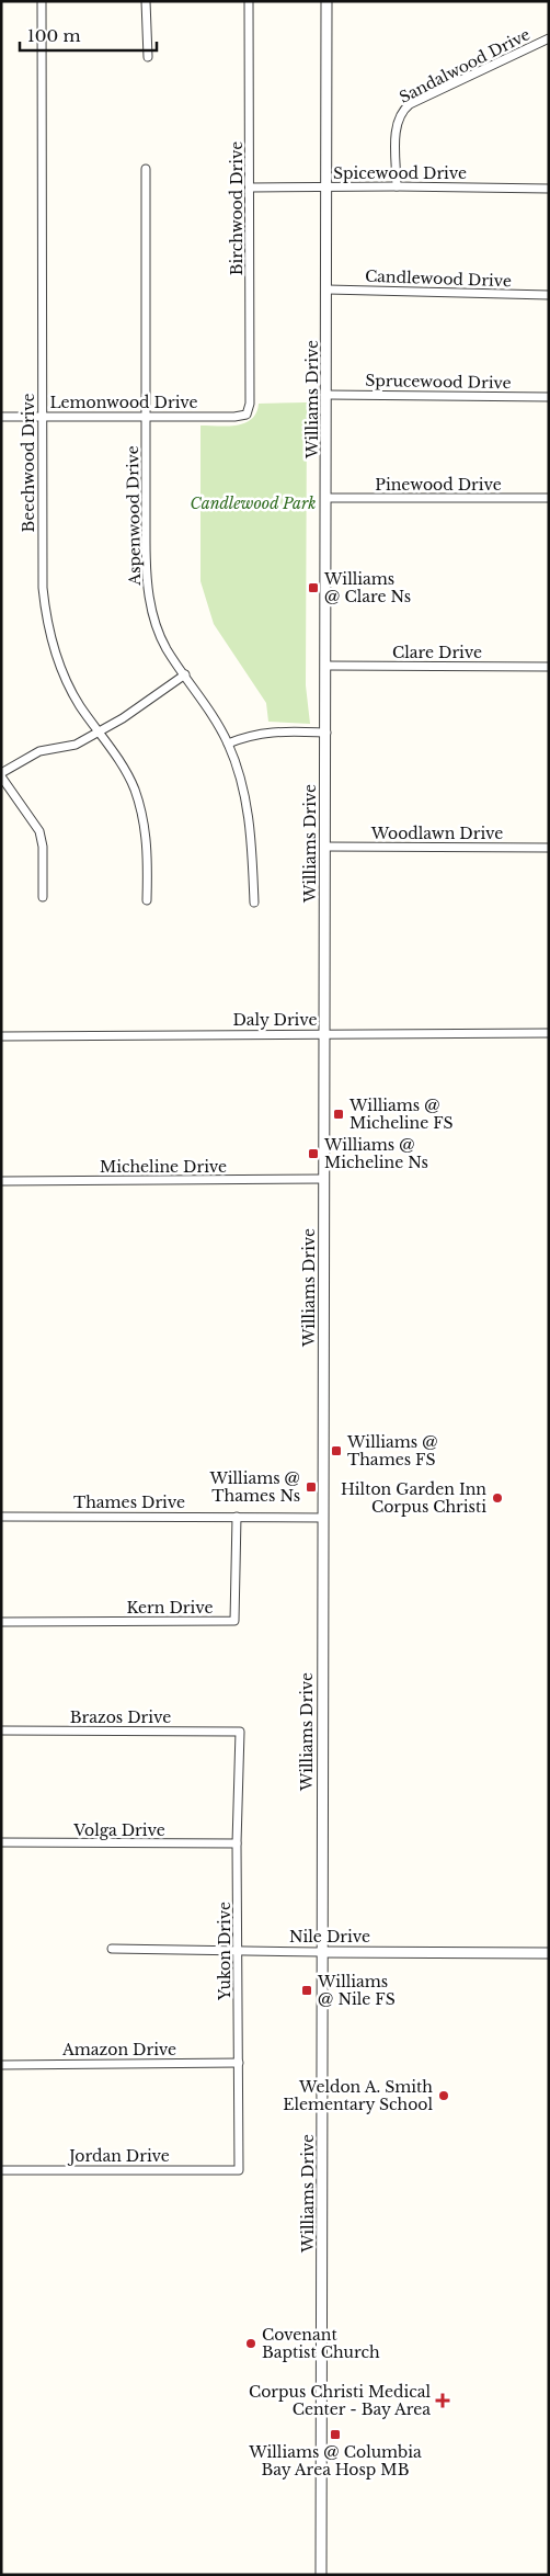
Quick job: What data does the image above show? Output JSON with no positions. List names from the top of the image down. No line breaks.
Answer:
{"streets":{"street":["Sandalwood Drive","Spicewood Drive","Birchwood Drive","Candlewood Drive","Sprucewood Drive","Williams Drive","Lemonwood Drive","Beechwood Drive","Pinewood Drive","Aspenwood Drive","Clare Drive","Woodlawn Drive","Daly Drive","Micheline Drive","Thames Drive","Kern Drive","Brazos Drive","Volga Drive","Nile Drive","Yukon Drive","Amazon Drive","Jordan Drive"]},"crossings":[["Sandalwood Drive","Spicewood Drive"],["Spicewood Drive","Birchwood Drive"],["Spicewood Drive","Williams Drive"],["Birchwood Drive","Lemonwood Drive"],["Candlewood Drive","Williams Drive"],["Sprucewood Drive","Williams Drive"],["Williams Drive","Pinewood Drive"],["Williams Drive","Clare Drive"],["Williams Drive","Woodlawn Drive"],["Williams Drive","Daly Drive"],["Williams Drive","Micheline Drive"],["Williams Drive","Thames Drive"],["Williams Drive","Nile Drive"],["Lemonwood Drive","Beechwood Drive"],["Lemonwood Drive","Aspenwood Drive"],["Thames Drive","Kern Drive"],["Brazos Drive","Yukon Drive"],["Volga Drive","Yukon Drive"],["Nile Drive","Yukon Drive"],["Yukon Drive","Amazon Drive"],["Yukon Drive","Jordan Drive"]],"parks":["Candlewood Park"],"places":{"transit":["Williams @ Clare Ns","Williams @ Micheline FS","Williams @ Micheline Ns","Williams @ Thames FS","Williams @ Thames Ns","Williams @ Nile FS","Williams @ Columbia Bay Area Hosp MB"],"other":["Hilton Garden Inn Corpus Christi","Weldon A. Smith Elementary School","Covenant Baptist Church"],"health":["Corpus Christi Medical Center - Bay Area"]},"scale_bar":"100 m"}
